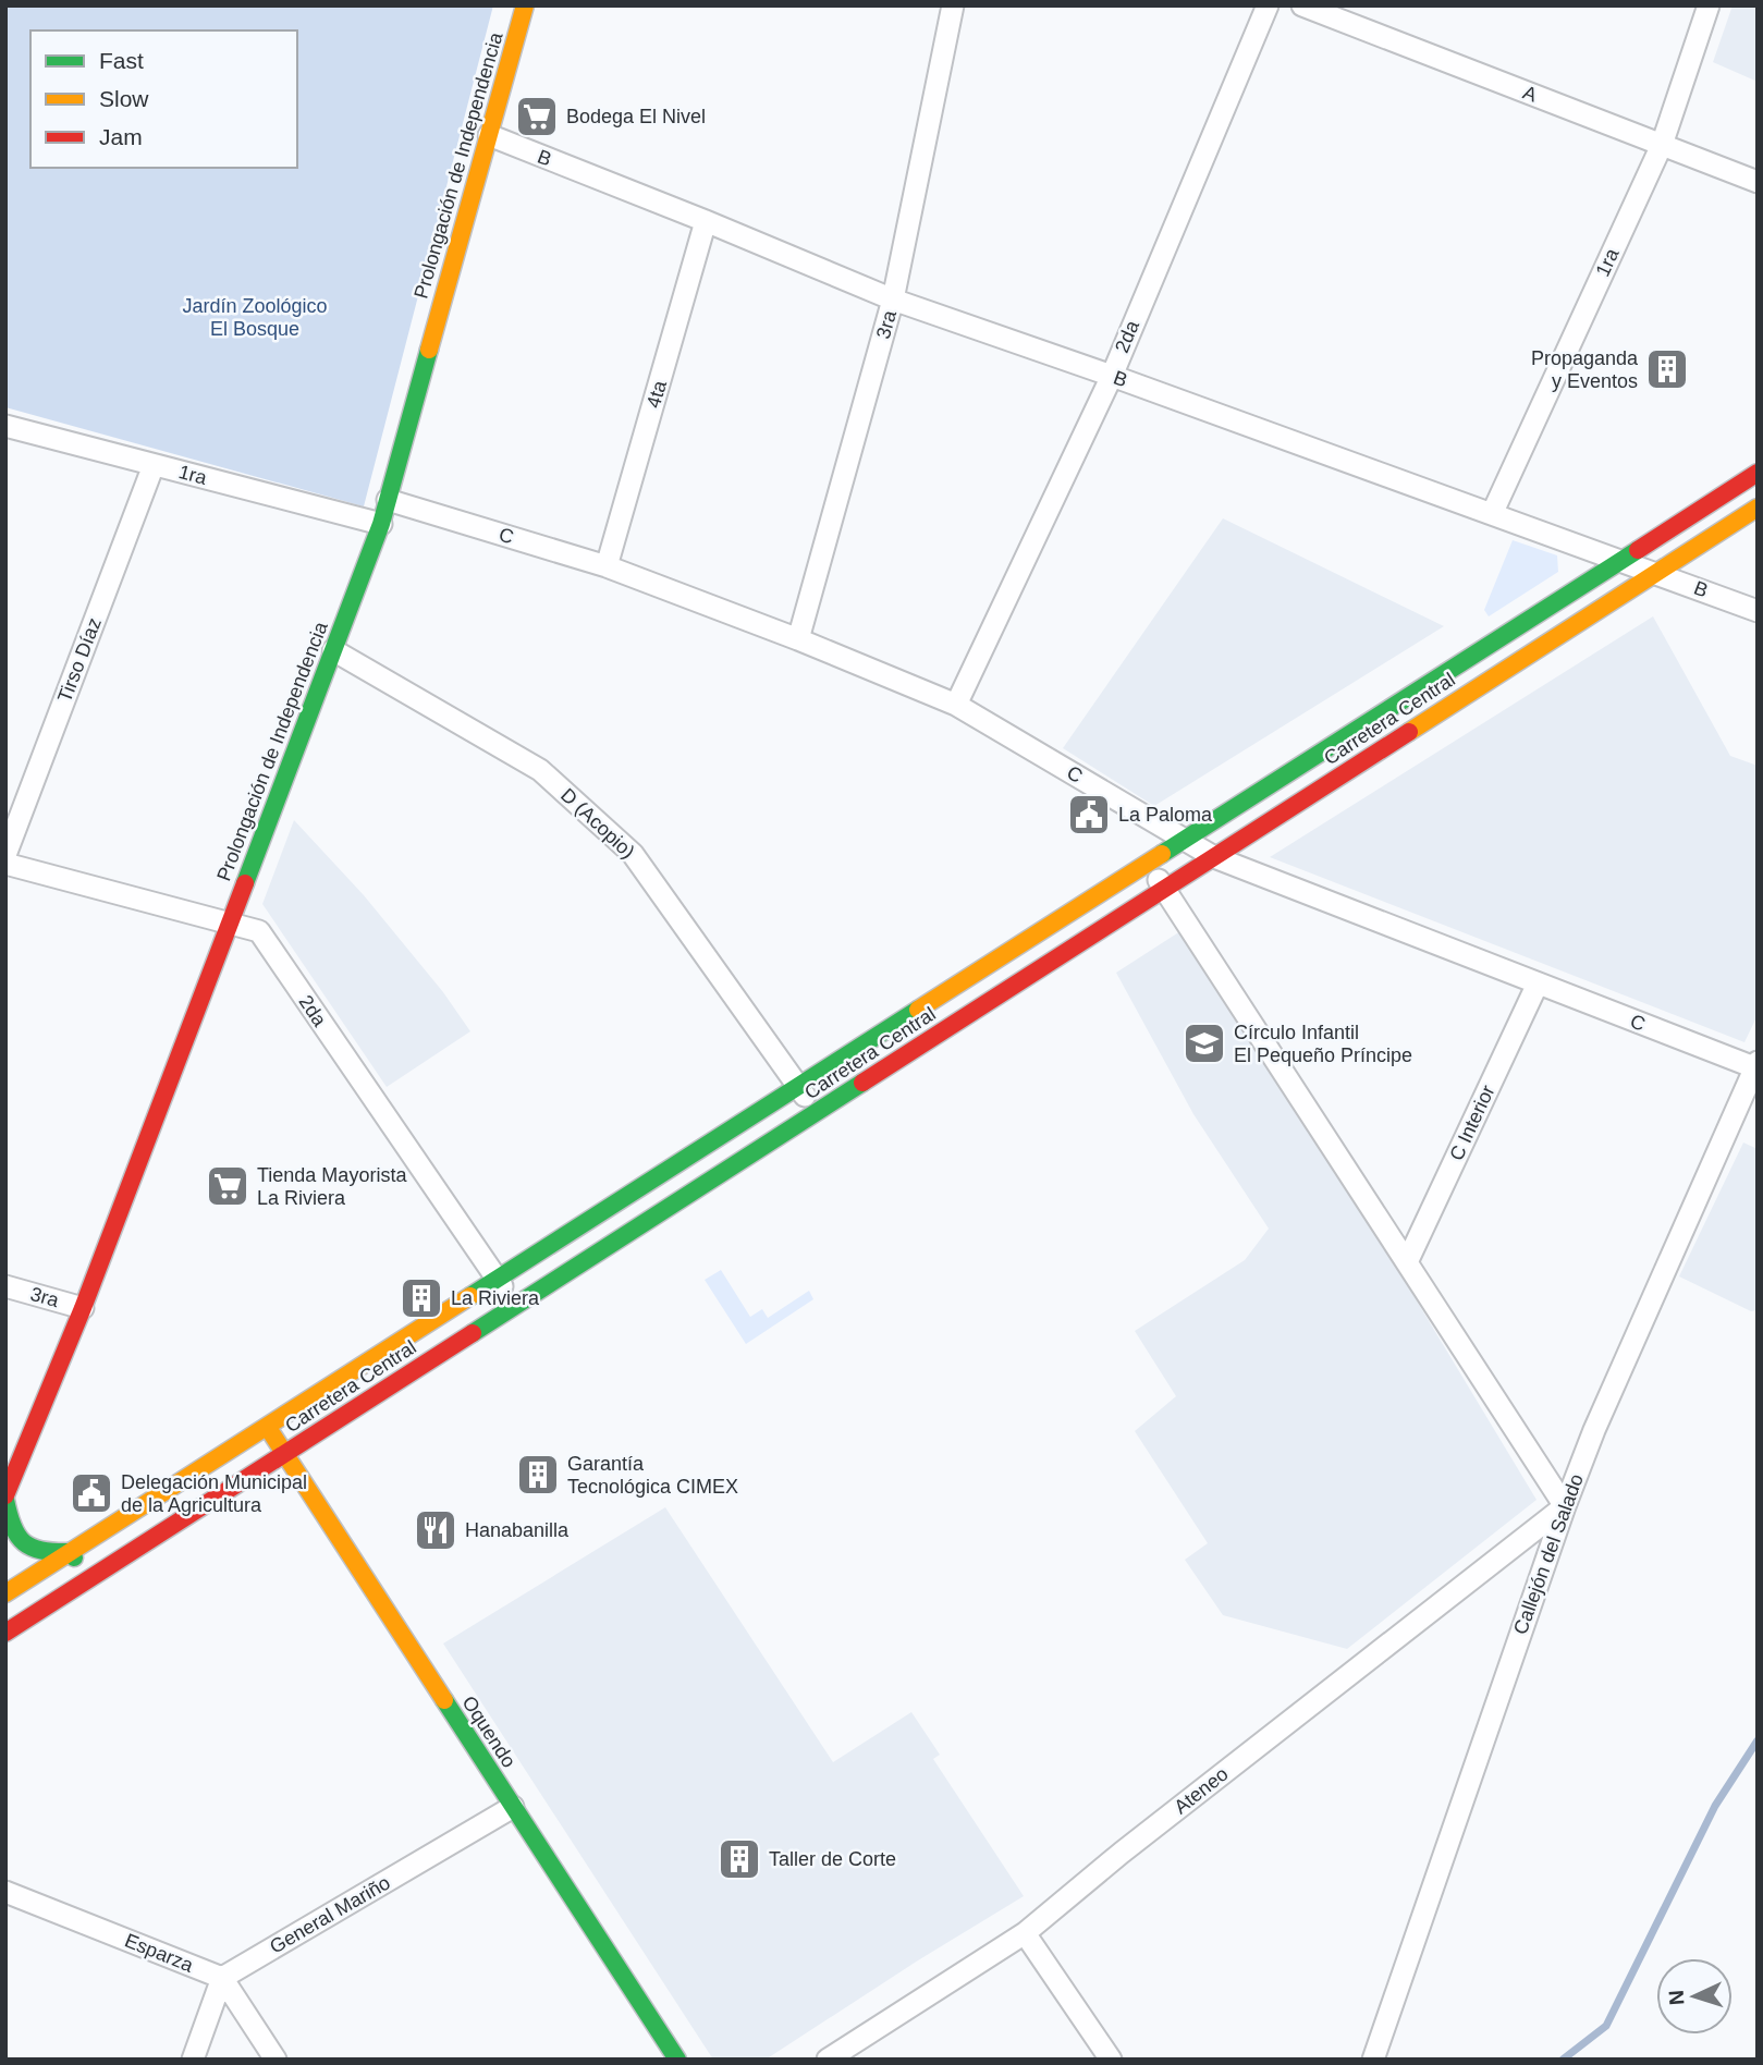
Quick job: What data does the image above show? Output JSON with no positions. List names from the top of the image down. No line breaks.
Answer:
{"streets":{"main road":["Prolongación de Independencia","Carretera Central","Oquendo"],"street":["A","B","1ra","3ra","2da","4ta","C","Tirso Díaz","D (Acopio)","C Interior","Callejón del Salado","Ateneo","General Mariño","Esparza"]},"crossings":[["A","1ra"],["B","Prolongación de Independencia"],["B","1ra"],["B","3ra"],["B","2da"],["B","4ta"],["B","Carretera Central"],["Prolongación de Independencia","1ra"],["Prolongación de Independencia","3ra"],["Prolongación de Independencia","2da"],["Prolongación de Independencia","C"],["Prolongación de Independencia","D (Acopio)"],["1ra","Tirso Díaz"],["3ra","C"],["2da","C"],["2da","Carretera Central"],["4ta","C"],["C","Carretera Central"],["C","C Interior"],["C","Callejón del Salado"],["Carretera Central","D (Acopio)"],["Carretera Central","Oquendo"],["Callejón del Salado","Ateneo"],["Oquendo","General Mariño"],["General Mariño","Esparza"]],"parks":["Jardín Zoológico El Bosque"],"places":{"supermarket":["Bodega El Nivel","Tienda Mayorista La Riviera"],"building":["Propaganda y Eventos","La Riviera","Garantía Tecnológica CIMEX","Taller de Corte"],"public building":["La Paloma","Delegación Municipal de la Agricultura"],"school or university":["Círculo Infantil El Pequeño Príncipe"],"restaurant":["Hanabanilla"]},"legend":["Fast","Slow","Jam"],"north":"left"}
